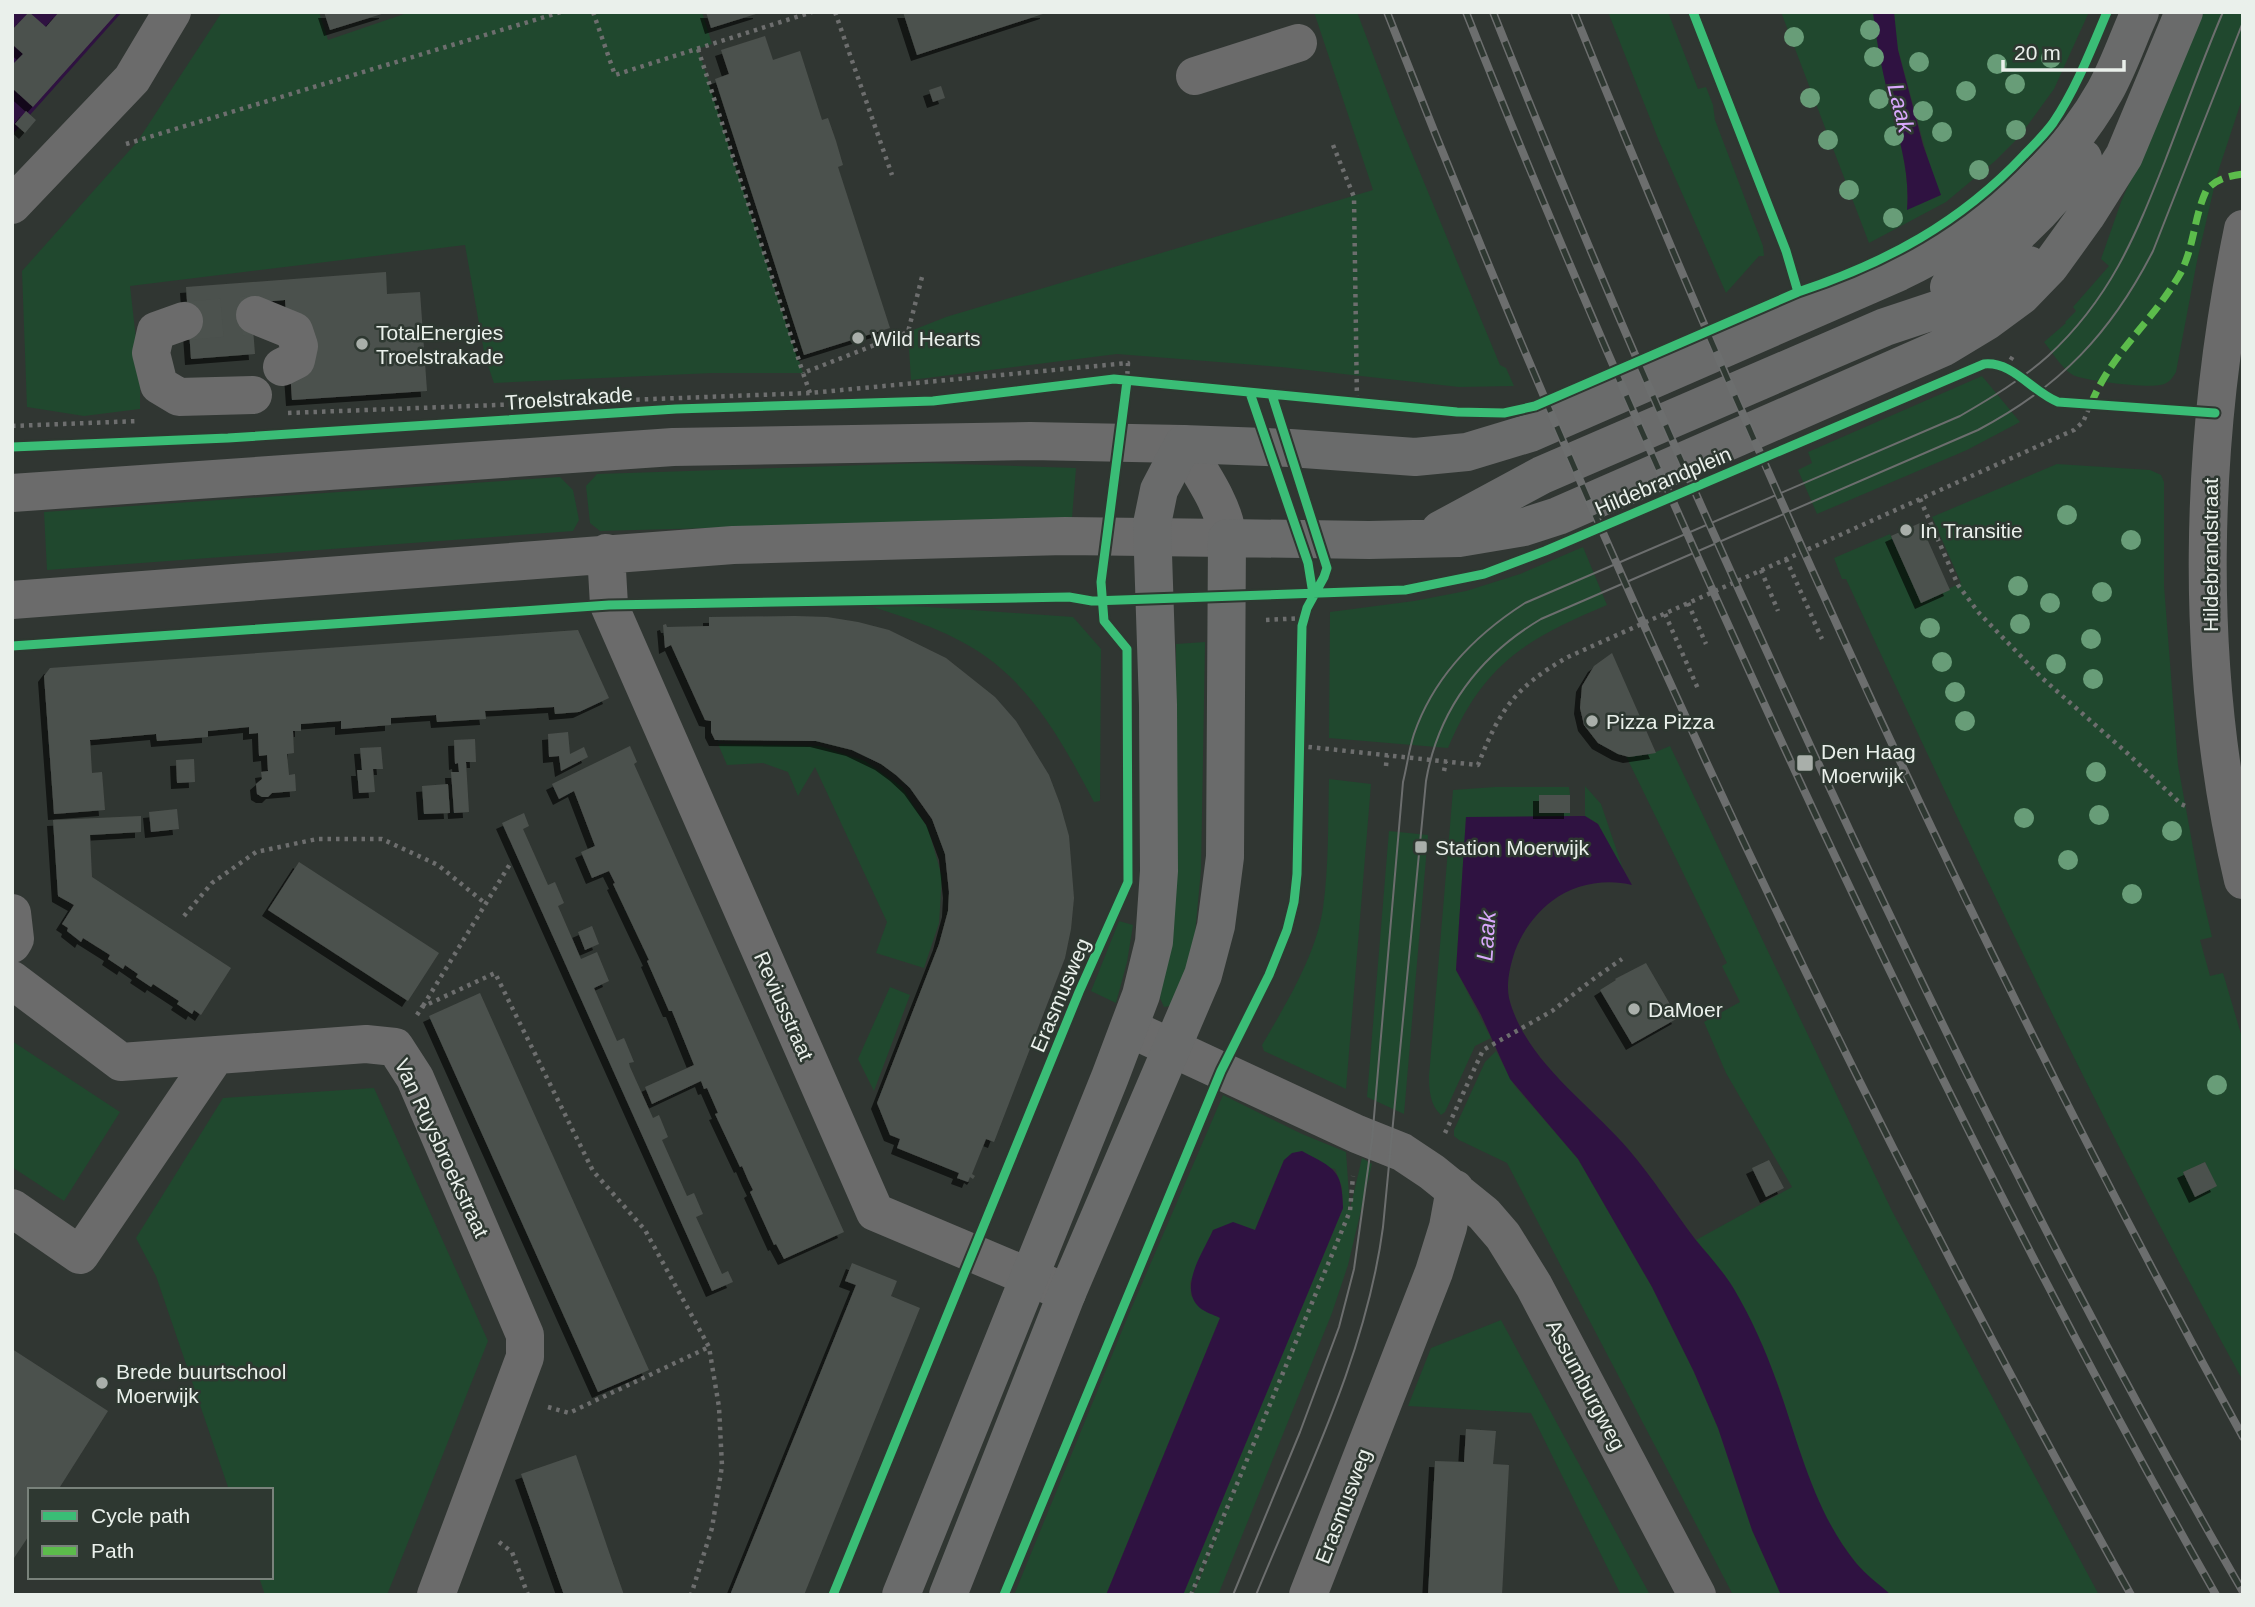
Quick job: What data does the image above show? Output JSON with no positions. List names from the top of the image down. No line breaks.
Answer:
{"streets":{"main road":["Hildebrandplein"],"street":["Hildebrandstraat","Erasmusweg","Reviusstraat","Van Ruysbroekstraat","Assumburgweg"],"cycle path":["Troelstrakade"]},"crossings":[["Erasmusweg","Assumburgweg"]],"water":["Laak"],"places":{"other":["Wild Hearts","TotalEnergies Troelstrakade","In Transitie","Pizza Pizza","DaMoer","Brede buurtschool Moerwijk"],"transit":["Den Haag Moerwijk","Station Moerwijk"]},"legend":["Cycle path","Path"],"scale_bar":"20 m"}
